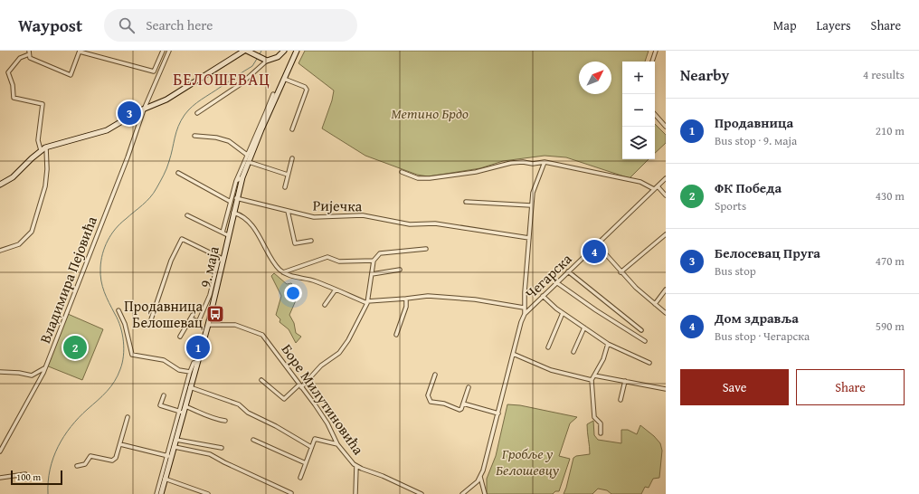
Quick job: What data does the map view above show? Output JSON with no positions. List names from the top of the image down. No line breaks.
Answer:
{"streets":{"main road":["9. маја"],"street":["Ријечка","Чегарска","Владимира Пејовића","Боре Милутиновића"]},"crossings":[["Ријечка","9. маја"],["9. маја","Боре Милутиновића"]],"districts":["БЕЛОШЕВАЦ"],"parks":["Метино Брдо","Гробље у Белошевцу"],"places":{"bus stop":["Продавница Белошевац"]},"scale_bar":"100 m","north":"top right","page":{"header":"Waypost","search":"Search here","nav":["Map","Layers","Share"],"heading":["Nearby","4 results"],"map_buttons":["+","−"],"list":[{"mark":"1","name":"Продавница","note":"Bus stop · 9. маја","value":"210 m"},{"mark":"2","name":"ФК Победа","note":"Sports","value":"430 m"},{"mark":"3","name":"Белосевац Пруга","note":"Bus stop","value":"470 m"},{"mark":"4","name":"Дом здравља","note":"Bus stop · Чегарска","value":"590 m"}],"pins":["3","4","1","2"],"buttons":["Save","Share"],"scale":"100 m"}}
